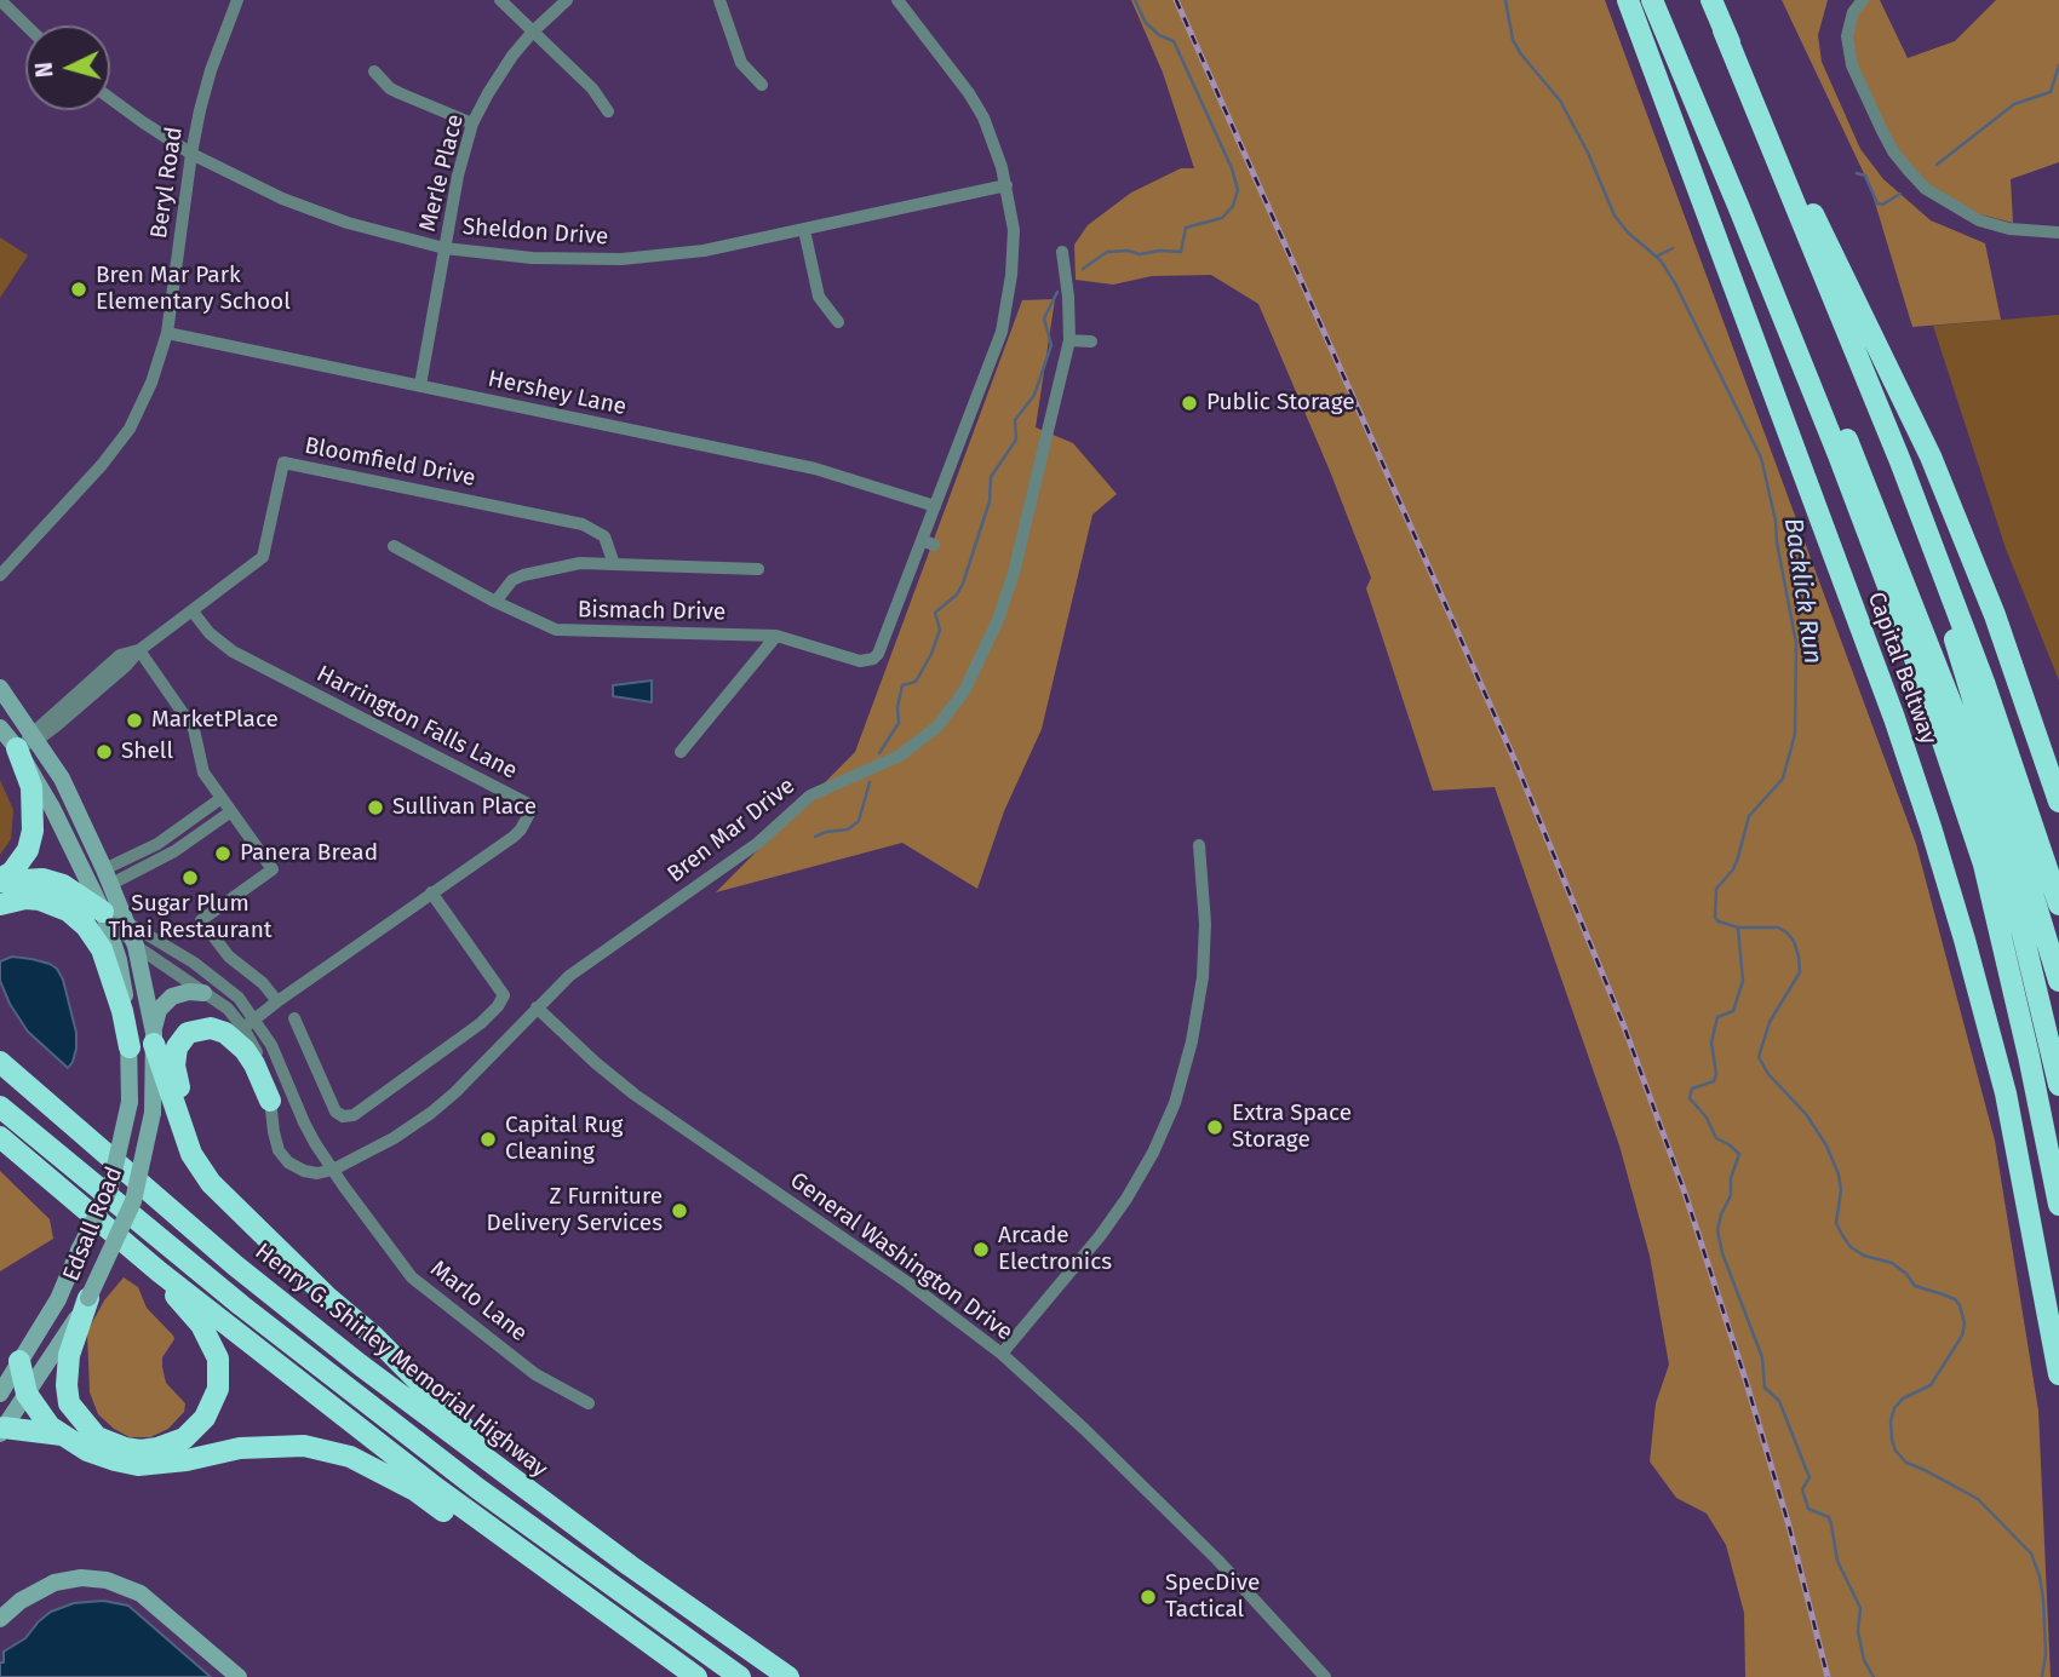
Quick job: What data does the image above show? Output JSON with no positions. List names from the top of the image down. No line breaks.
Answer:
{"streets":{"highway":["Capital Beltway","Henry G. Shirley Memorial Highway"],"main road":["Edsall Road"],"street":["Merle Place","Beryl Road","Sheldon Drive","Hershey Lane","Bloomfield Drive","Bismach Drive","Harrington Falls Lane","Bren Mar Drive","General Washington Drive","Marlo Lane"]},"crossings":[["Merle Place","Sheldon Drive"],["Merle Place","Hershey Lane"],["Beryl Road","Sheldon Drive"],["Beryl Road","Hershey Lane"],["Hershey Lane","Bismach Drive"],["Bloomfield Drive","Harrington Falls Lane"],["Bloomfield Drive","Edsall Road"],["Bren Mar Drive","General Washington Drive"],["Bren Mar Drive","Marlo Lane"]],"water":["Backlick Run"],"places":["Bren Mar Park Elementary School","Public Storage","MarketPlace","Shell","Sullivan Place","Panera Bread","Sugar Plum Thai Restaurant","Extra Space Storage","Capital Rug Cleaning","Z Furniture Delivery Services","Arcade Electronics","SpecDive Tactical"],"north":"left"}
